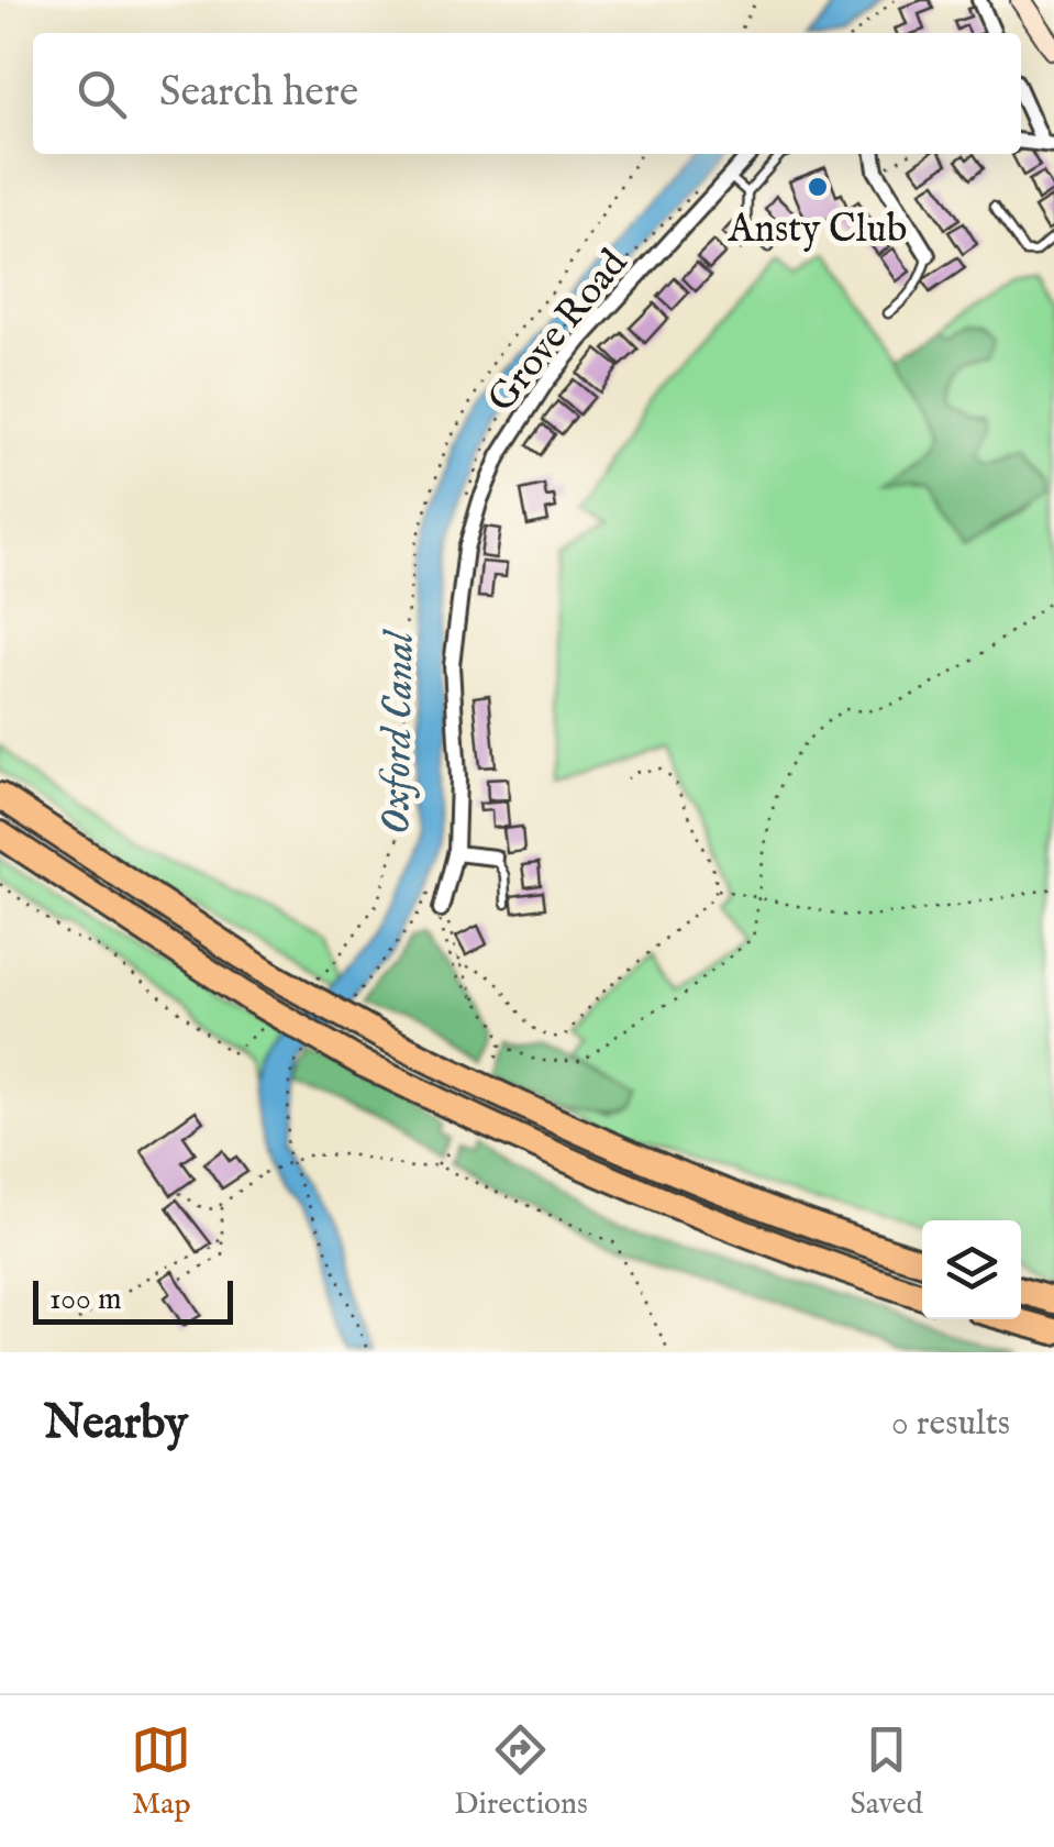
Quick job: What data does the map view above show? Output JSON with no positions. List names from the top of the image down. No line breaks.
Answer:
{"streets":{"street":["Grove Road"]},"water":["Oxford Canal"],"places":["Ansty Club"],"scale_bar":"100 m","page":{"search":"Search here","scale":"100 m","heading":["Nearby","0 results"],"nav":["Map","Directions","Saved"]}}
